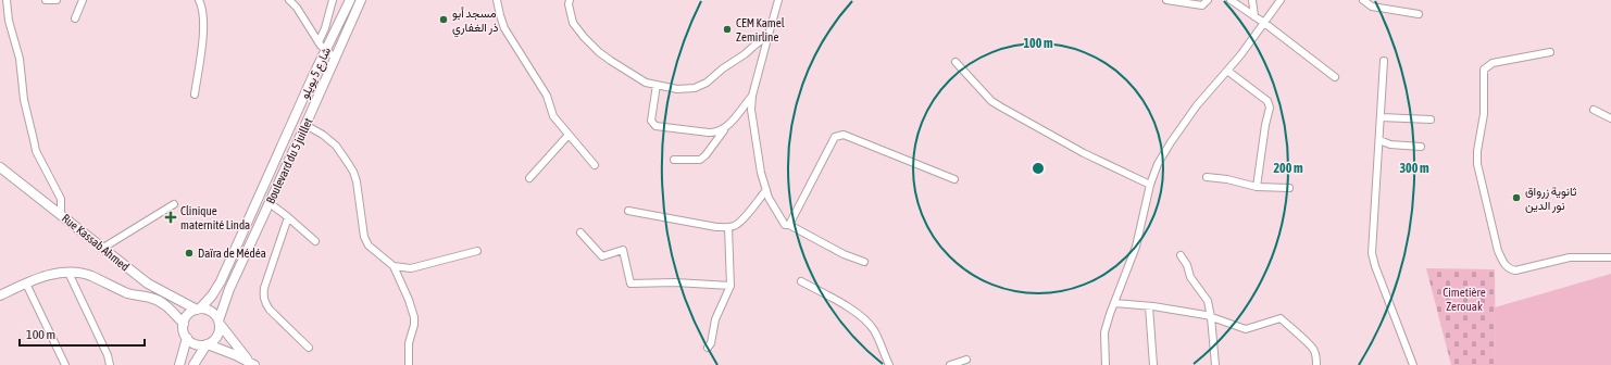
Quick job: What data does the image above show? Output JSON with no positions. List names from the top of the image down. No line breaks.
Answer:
{"streets":{"main road":["شارع 5 يويلو","Boulevard du 5 juillet","Rue Kassab Ahmed"]},"crossings":[["شارع 5 يويلو","Boulevard du 5 juillet"],["شارع 5 يويلو","Rue Kassab Ahmed"],["Boulevard du 5 juillet","Rue Kassab Ahmed"]],"parks":["Cimetière Zerouak"],"places":{"other":["مسجد أبو ذر الغفاري","CEM Kamel Zemirline","ثانوية زرواق نور الدين","Daïra de Médéa"],"health":["Clinique maternité Linda"]},"scale_bar":"100 m","rings":["100 m","200 m","300 m"]}
